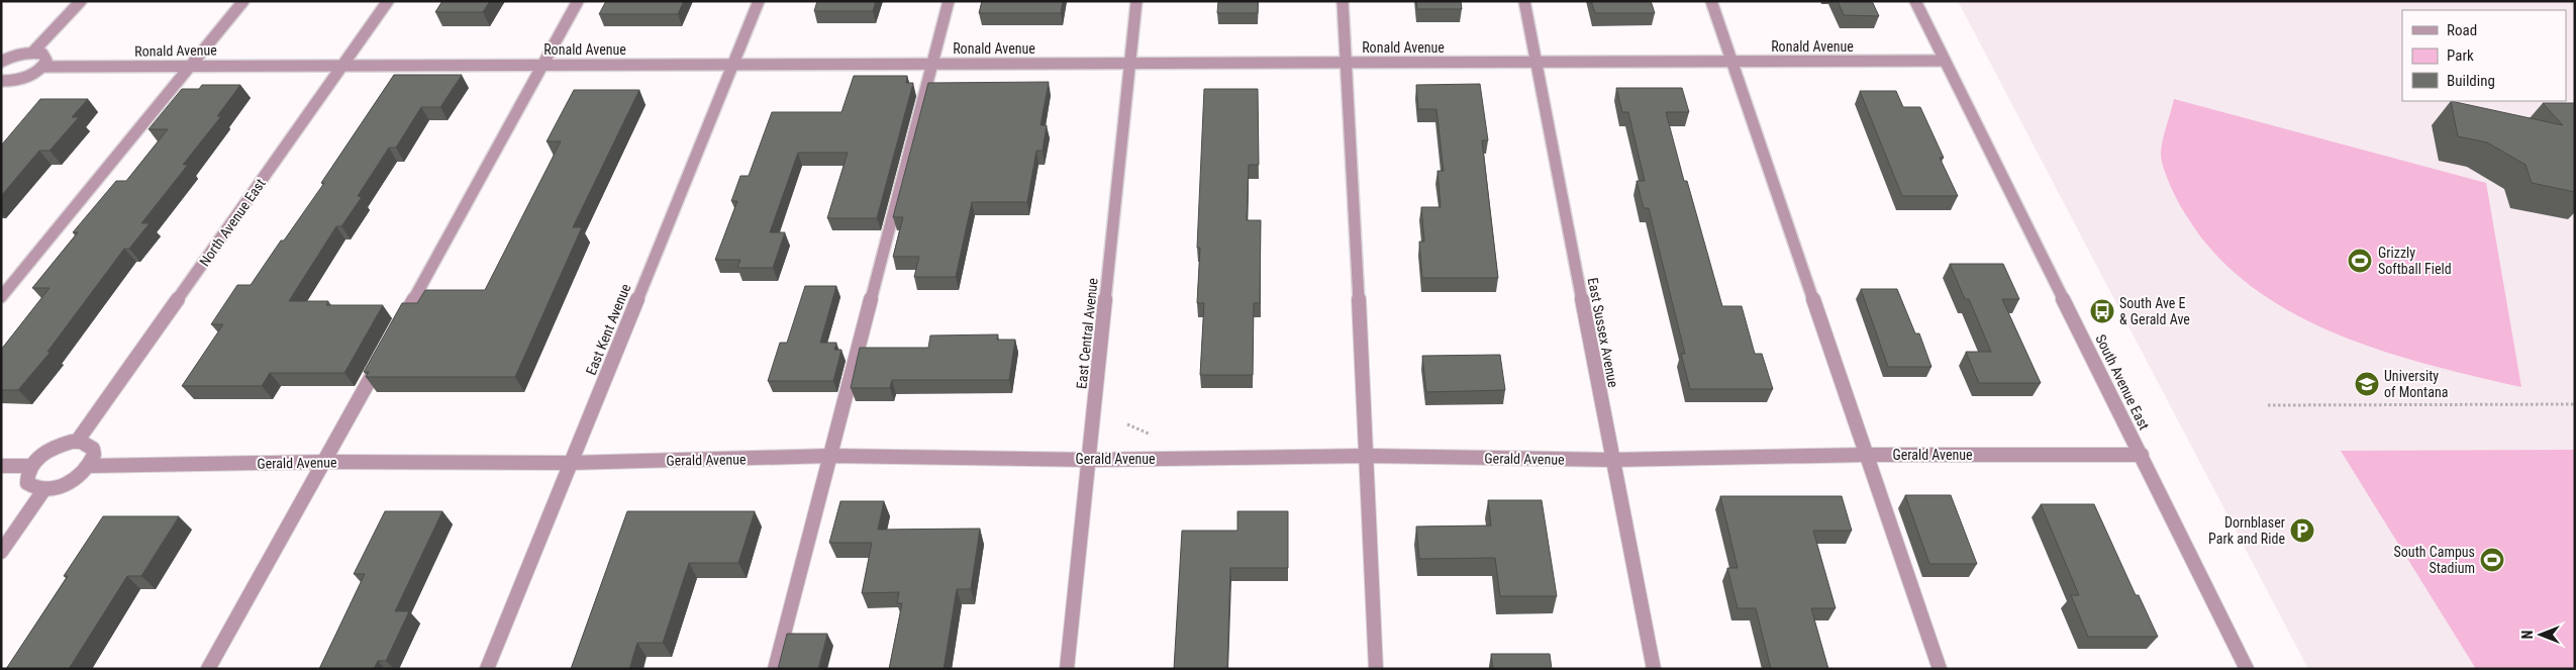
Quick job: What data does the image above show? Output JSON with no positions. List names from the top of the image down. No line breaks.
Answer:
{"streets":{"street":["Ronald Avenue","North Avenue East","East Kent Avenue","East Sussex Avenue","East Central Avenue","South Avenue East","Gerald Avenue"]},"crossings":[["Ronald Avenue","North Avenue East"],["Ronald Avenue","East Kent Avenue"],["Ronald Avenue","East Sussex Avenue"],["Ronald Avenue","East Central Avenue"],["Ronald Avenue","South Avenue East"],["East Kent Avenue","Gerald Avenue"],["East Sussex Avenue","Gerald Avenue"],["East Central Avenue","Gerald Avenue"],["South Avenue East","Gerald Avenue"]],"places":{"sports":["Grizzly Softball Field","South Campus Stadium"],"bus stop":["South Ave E & Gerald Ave"],"school or university":["University of Montana"],"parking":["Dornblaser Park and Ride"]},"legend":["Road","Park","Building"],"north":"left"}
